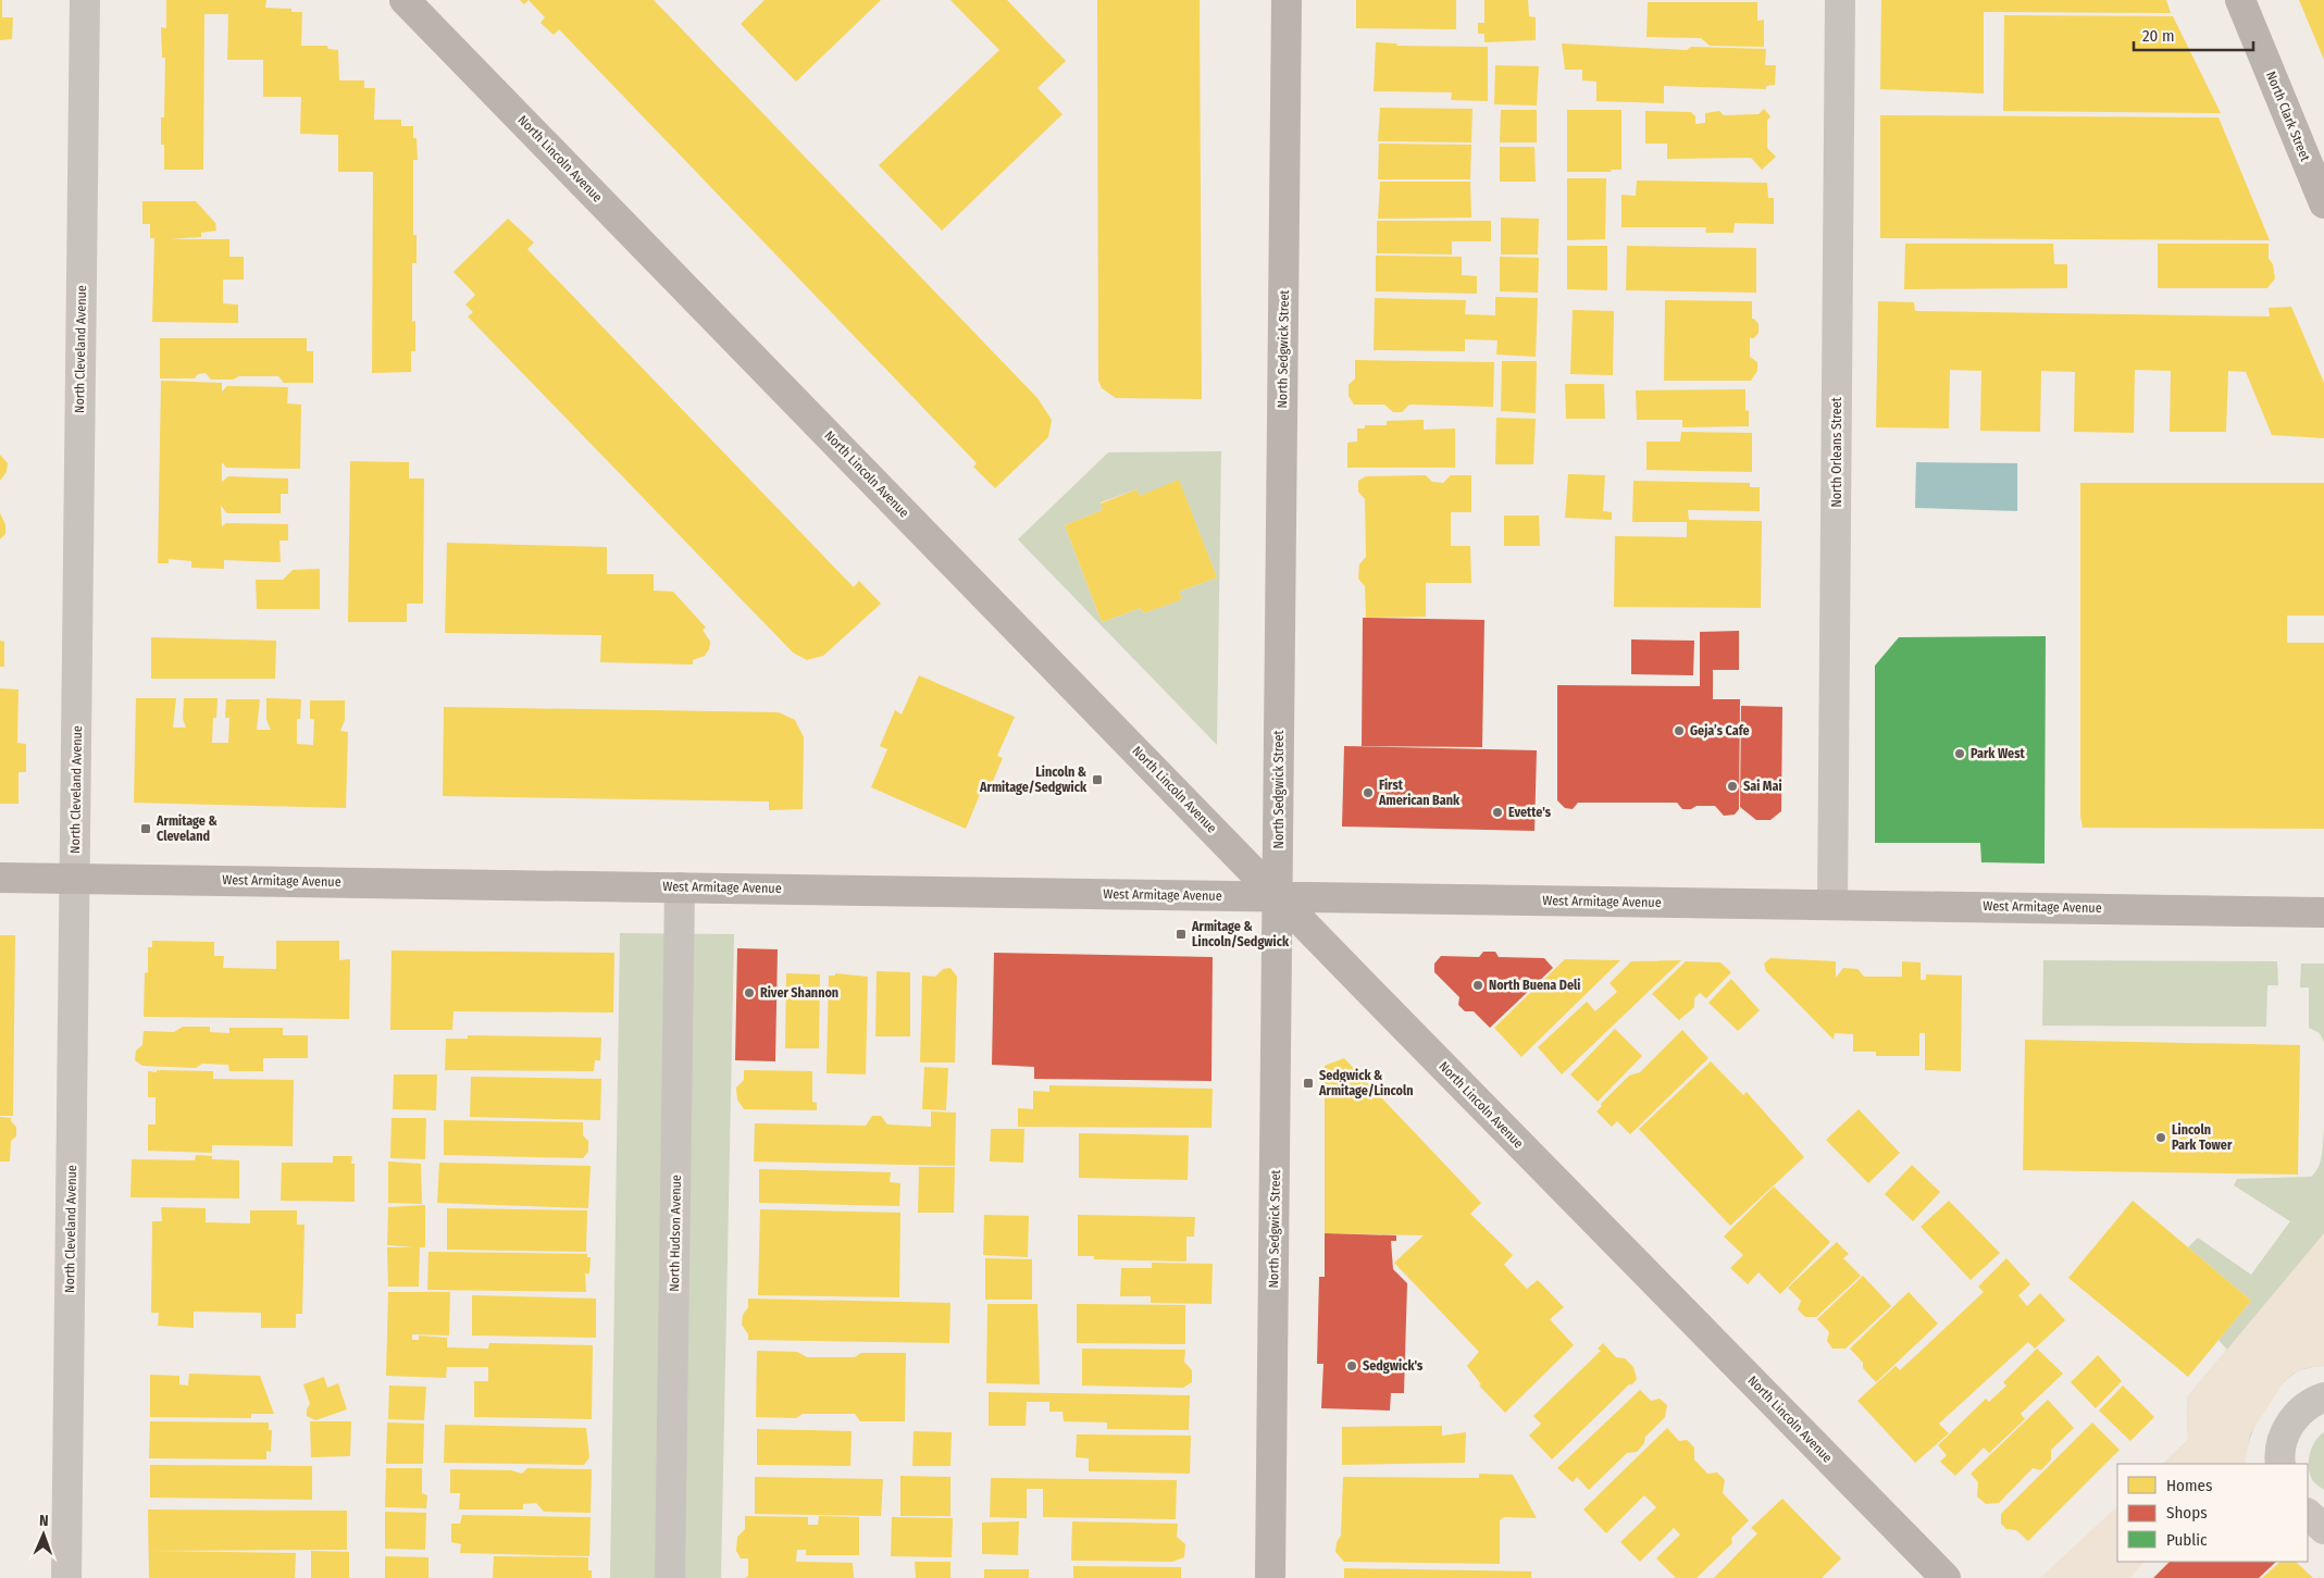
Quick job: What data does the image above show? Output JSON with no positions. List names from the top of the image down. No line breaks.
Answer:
{"streets":{"street":["North Clark Street","North Lincoln Avenue","North Cleveland Avenue","North Sedgwick Street","North Orleans Street","West Armitage Avenue","North Hudson Avenue"]},"crossings":[["North Lincoln Avenue","North Sedgwick Street"],["North Lincoln Avenue","West Armitage Avenue"],["North Cleveland Avenue","West Armitage Avenue"],["North Sedgwick Street","West Armitage Avenue"],["North Orleans Street","West Armitage Avenue"],["West Armitage Avenue","North Hudson Avenue"]],"places":{"other":["Geja’s Cafe","Park West","Sai Mai","First American Bank","Evette's","North Buena Deli","River Shannon","Lincoln Park Tower","Sedgwick's"],"transit":["Lincoln & Armitage/Sedgwick","Armitage & Cleveland","Armitage & Lincoln/Sedgwick","Sedgwick & Armitage/Lincoln"]},"legend":["Homes","Shops","Public"],"scale_bar":"20 m","north":"top"}
